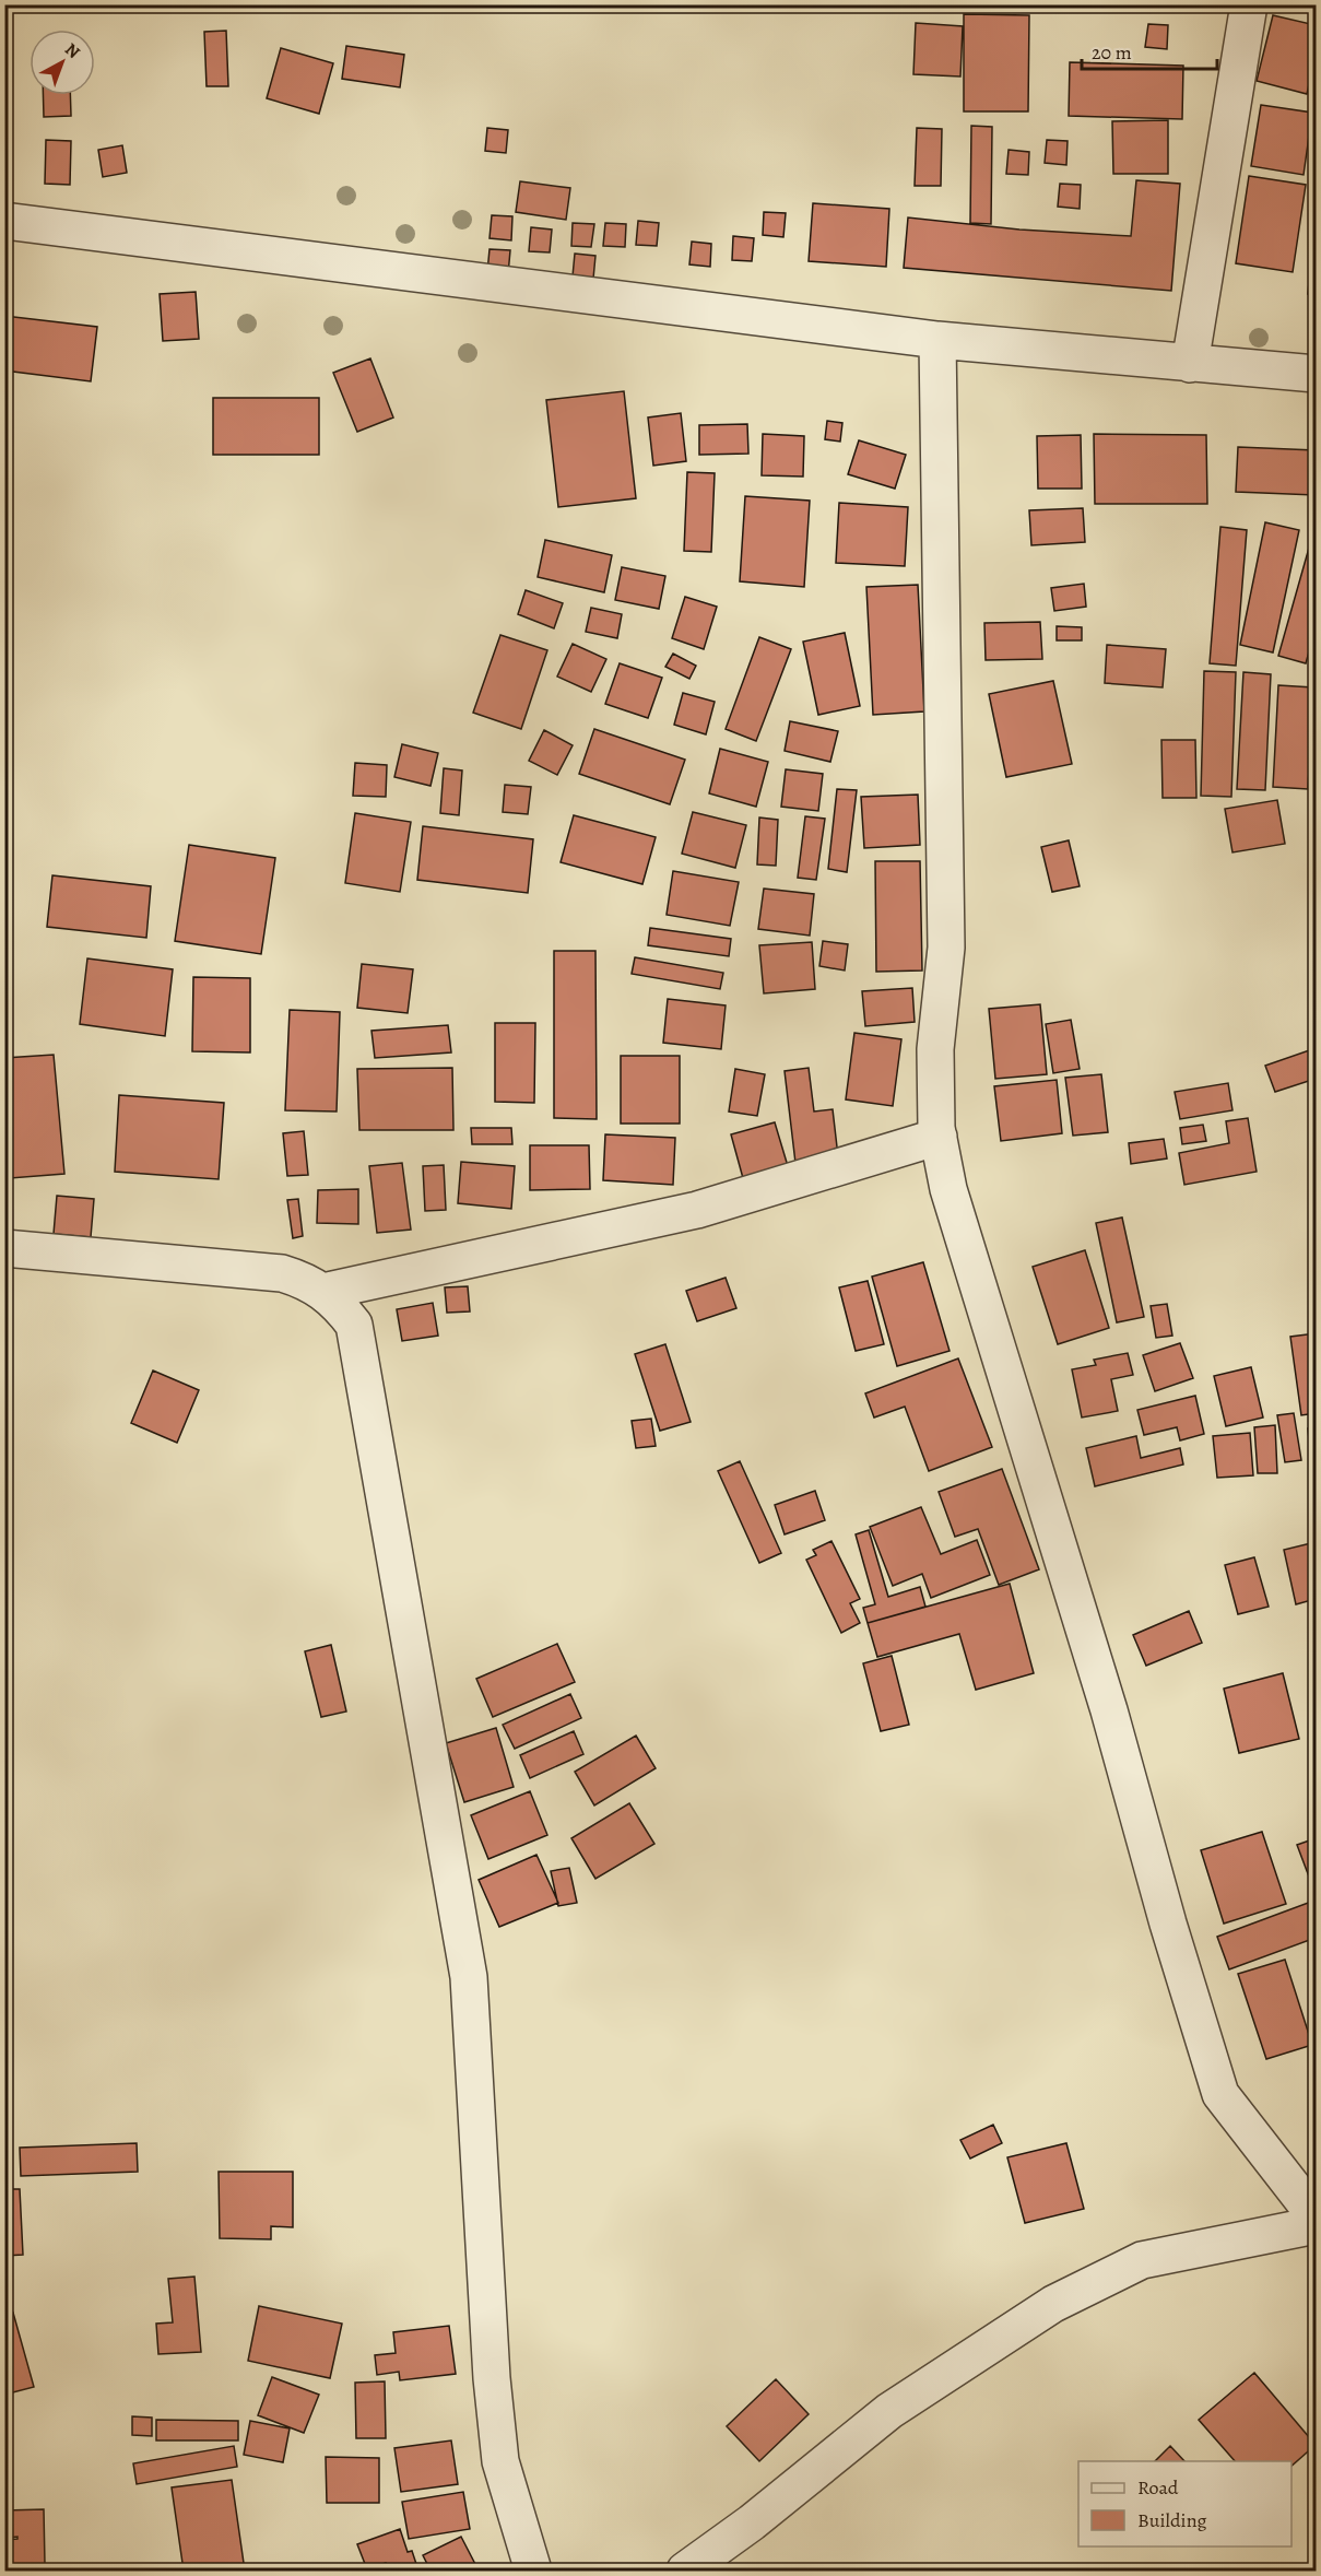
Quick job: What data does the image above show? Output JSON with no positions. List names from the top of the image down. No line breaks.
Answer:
{"legend":["Road","Building"],"scale_bar":"20 m","north":"top right"}
